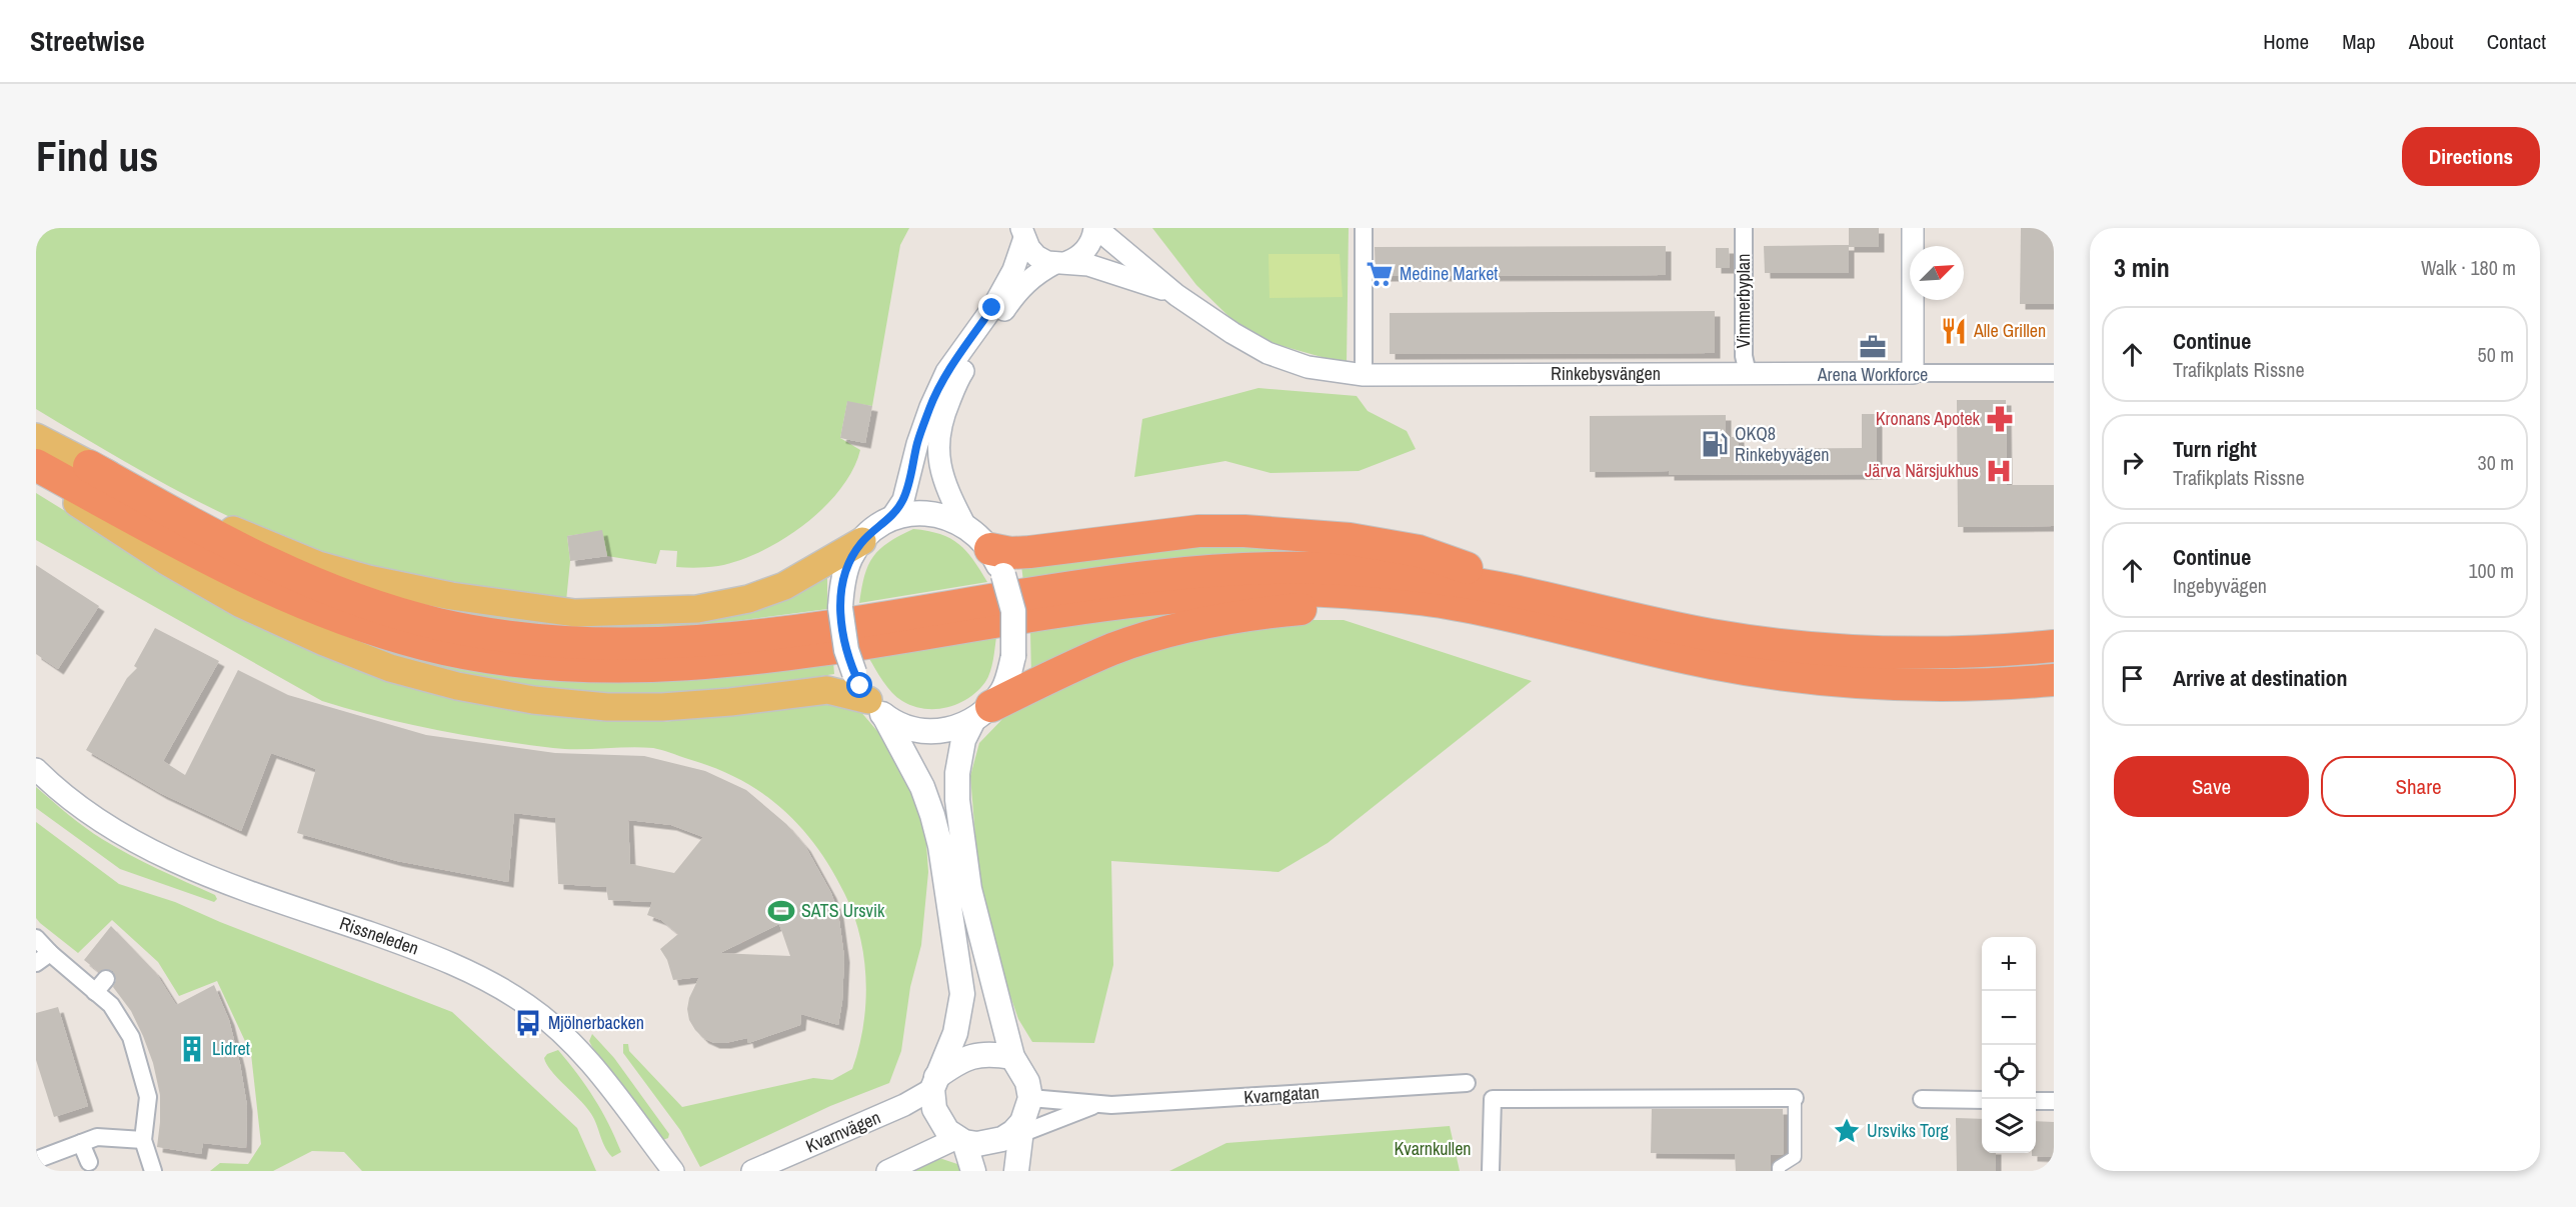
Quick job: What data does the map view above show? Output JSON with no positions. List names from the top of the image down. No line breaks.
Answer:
{"streets":{"street":["Vimmerbyplan","Rinkebysvängen","Rissneleden","Kvarngatan","Kvarnvägen"]},"crossings":[["Vimmerbyplan","Rinkebysvängen"],["Kvarngatan","Kvarnvägen"]],"parks":["Kvarnkullen"],"places":{"supermarket":["Medine Market"],"restaurant":["Alle Grillen"],"office":["Arena Workforce"],"pharmacy":["Kronans Apotek"],"fuel station":["OKQ8 Rinkebyvägen"],"hospital":["Järva Närsjukhus"],"sports":["SATS Ursvik"],"bus stop":["Mjölnerbacken"],"building":["Lidret"],"place":["Ursviks Torg"]},"north":"top right","page":{"header":"Streetwise","nav":["Home","Map","About","Contact"],"buttons":["Directions",["Save","Share"]],"title":"Find us","heading":["3 min","Walk · 180 m"],"list":[["Continue","Trafikplats Rissne","50 m"],["Turn right","Trafikplats Rissne","30 m"],["Continue","Ingebyvägen","100 m"],"Arrive at destination"],"map_buttons":["+","−"]}}
